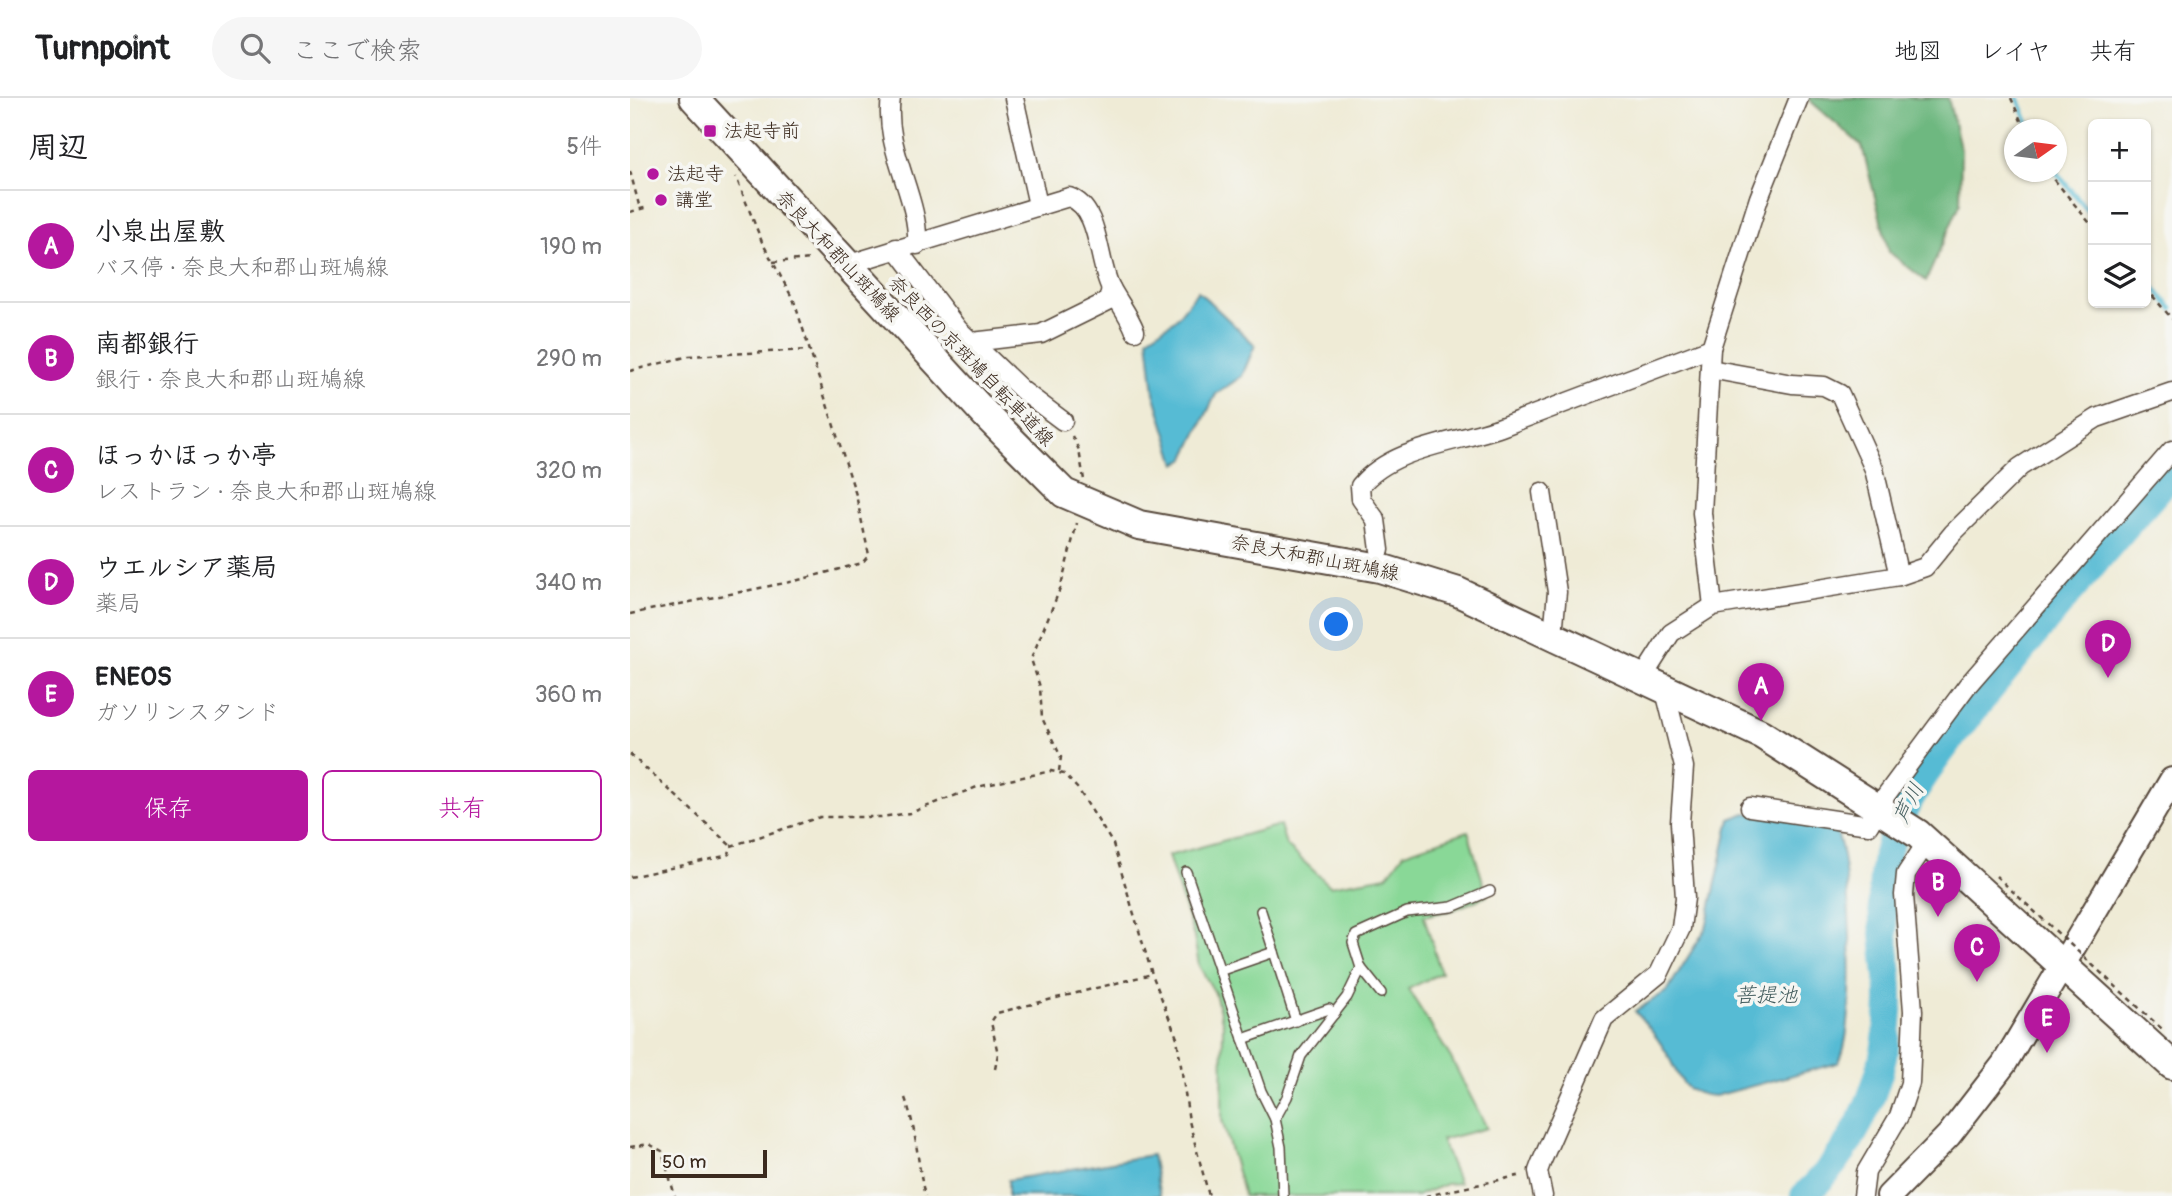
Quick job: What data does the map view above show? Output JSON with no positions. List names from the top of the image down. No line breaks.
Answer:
{"streets":{"main road":["奈良大和郡山斑鳩線"]},"water":["芦川","菩提池"],"places":{"transit":["法起寺前"],"other":["法起寺","講堂"]},"scale_bar":"50 m","north":"right","page":{"header":"Turnpoint","search":"ここで検索","nav":["地図","レイヤ","共有"],"heading":["周辺","5件"],"map_buttons":["+","−"],"list":[{"mark":"A","name":"小泉出屋敷","note":"バス停 · 奈良大和郡山斑鳩線","value":"190 m"},{"mark":"B","name":"南都銀行","note":"銀行 · 奈良大和郡山斑鳩線","value":"290 m"},{"mark":"C","name":"ほっかほっか亭","note":"レストラン · 奈良大和郡山斑鳩線","value":"320 m"},{"mark":"D","name":"ウエルシア薬局","note":"薬局","value":"340 m"},{"mark":"E","name":"ENEOS","note":"ガソリンスタンド","value":"360 m"}],"pins":["D","A","B","C","E"],"buttons":["保存","共有"],"scale":"50 m"}}
